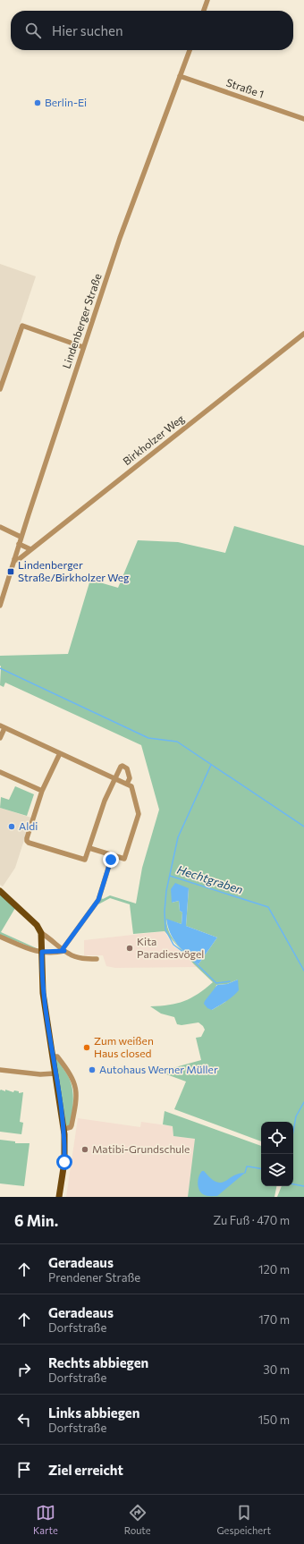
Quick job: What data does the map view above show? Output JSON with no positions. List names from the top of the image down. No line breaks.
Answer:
{"streets":{"street":["Straße 1","Lindenberger Straße","Birkholzer Weg"]},"crossings":[["Straße 1","Lindenberger Straße"],["Lindenberger Straße","Birkholzer Weg"]],"water":["Hechtgraben"],"places":{"other":["Berlin-Ei","Aldi","Kita Paradiesvögel","Zum weißen Haus closed","Autohaus Werner Müller","Matibi-Grundschule"],"transit":["Lindenberger Straße/Birkholzer Weg"]},"page":{"search":"Hier suchen","heading":["6 Min.","Zu Fuß · 470 m"],"list":[["Geradeaus","Prendener Straße","120 m"],["Geradeaus","Dorfstraße","170 m"],["Rechts abbiegen","Dorfstraße","30 m"],["Links abbiegen","Dorfstraße","150 m"],"Ziel erreicht"],"nav":["Karte","Route","Gespeichert"]}}
